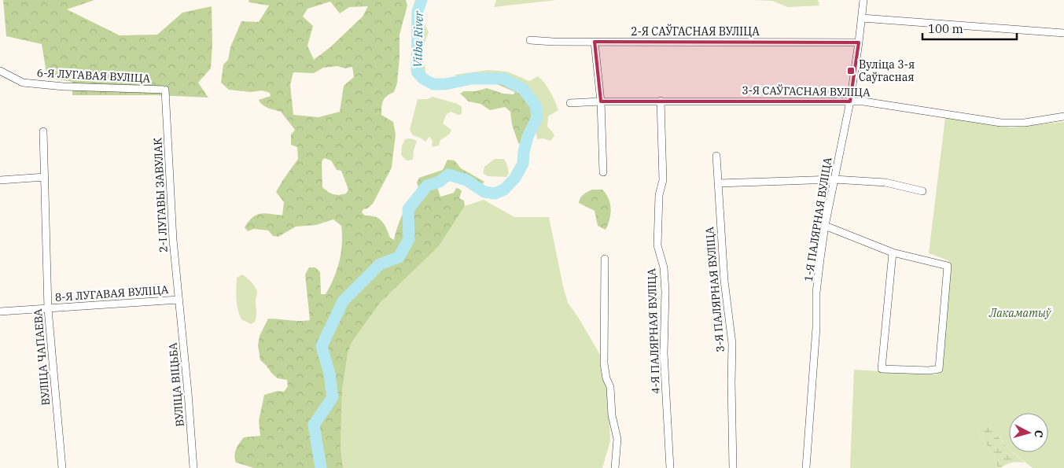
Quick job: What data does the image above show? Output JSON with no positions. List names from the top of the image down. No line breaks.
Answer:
{"streets":{"street":["2-Я САЎГАСНАЯ ВУЛІЦА","6-Я ЛУГАВАЯ ВУЛІЦА","3-Я САЎГАСНАЯ ВУЛІЦА","2-І ЛУГАВЫ ЗАВУЛАК","1-Я ПАЛЯРНАЯ ВУЛІЦА","3-Я ПАЛЯРНАЯ ВУЛІЦА","8-Я ЛУГАВАЯ ВУЛІЦА","4-Я ПАЛЯРНАЯ ВУЛІЦА","ВУЛІЦА ЧАПАЕВА","ВУЛІЦА ВІЦЬБА"]},"crossings":[["2-Я САЎГАСНАЯ ВУЛІЦА","1-Я ПАЛЯРНАЯ ВУЛІЦА"],["6-Я ЛУГАВАЯ ВУЛІЦА","2-І ЛУГАВЫ ЗАВУЛАК"],["3-Я САЎГАСНАЯ ВУЛІЦА","1-Я ПАЛЯРНАЯ ВУЛІЦА"],["3-Я САЎГАСНАЯ ВУЛІЦА","4-Я ПАЛЯРНАЯ ВУЛІЦА"],["2-І ЛУГАВЫ ЗАВУЛАК","8-Я ЛУГАВАЯ ВУЛІЦА"],["2-І ЛУГАВЫ ЗАВУЛАК","ВУЛІЦА ВІЦЬБА"],["8-Я ЛУГАВАЯ ВУЛІЦА","ВУЛІЦА ЧАПАЕВА"],["8-Я ЛУГАВАЯ ВУЛІЦА","ВУЛІЦА ВІЦЬБА"]],"water":["Vitba River"],"parks":["Лакаматыў"],"places":{"transit":["Вуліца 3-я Саўгасная"]},"scale_bar":"100 m","north":"right"}
